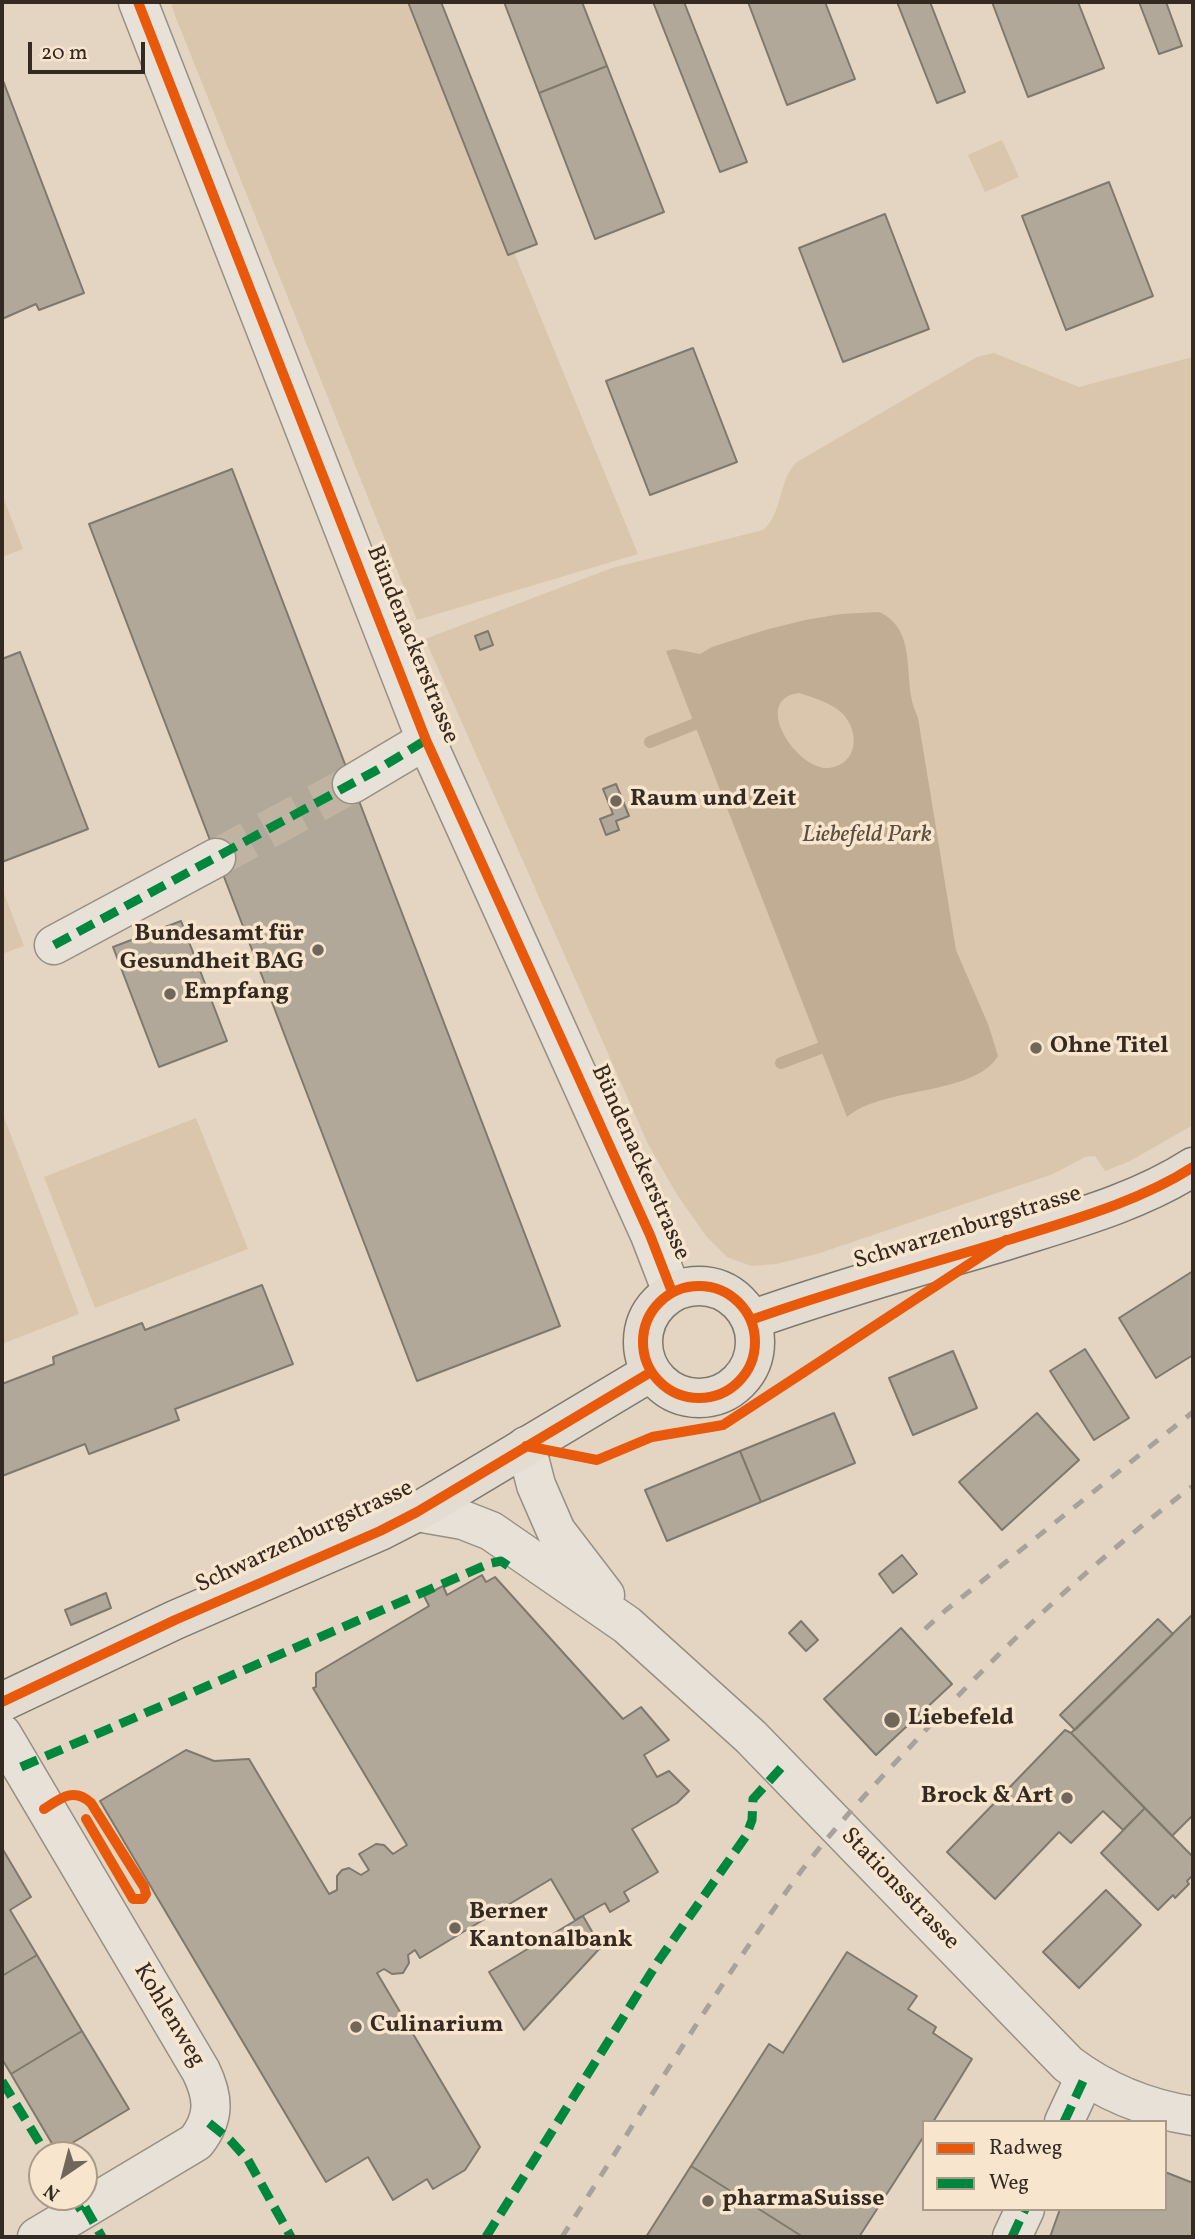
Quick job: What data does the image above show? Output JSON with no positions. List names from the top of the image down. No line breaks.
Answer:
{"streets":{"main road":["Schwarzenburgstrasse"],"street":["Bündenackerstrasse","Stationsstrasse","Kohlenweg"]},"crossings":[["Bündenackerstrasse","Schwarzenburgstrasse"],["Schwarzenburgstrasse","Stationsstrasse"]],"parks":["Liebefeld Park"],"places":["Raum und Zeit","Bundesamt für Gesundheit BAG","Empfang","Ohne Titel","Liebefeld","Brock & Art","Berner Kantonalbank","Culinarium","pharmaSuisse"],"legend":["Radweg","Weg"],"scale_bar":"20 m","north":"bottom left"}
